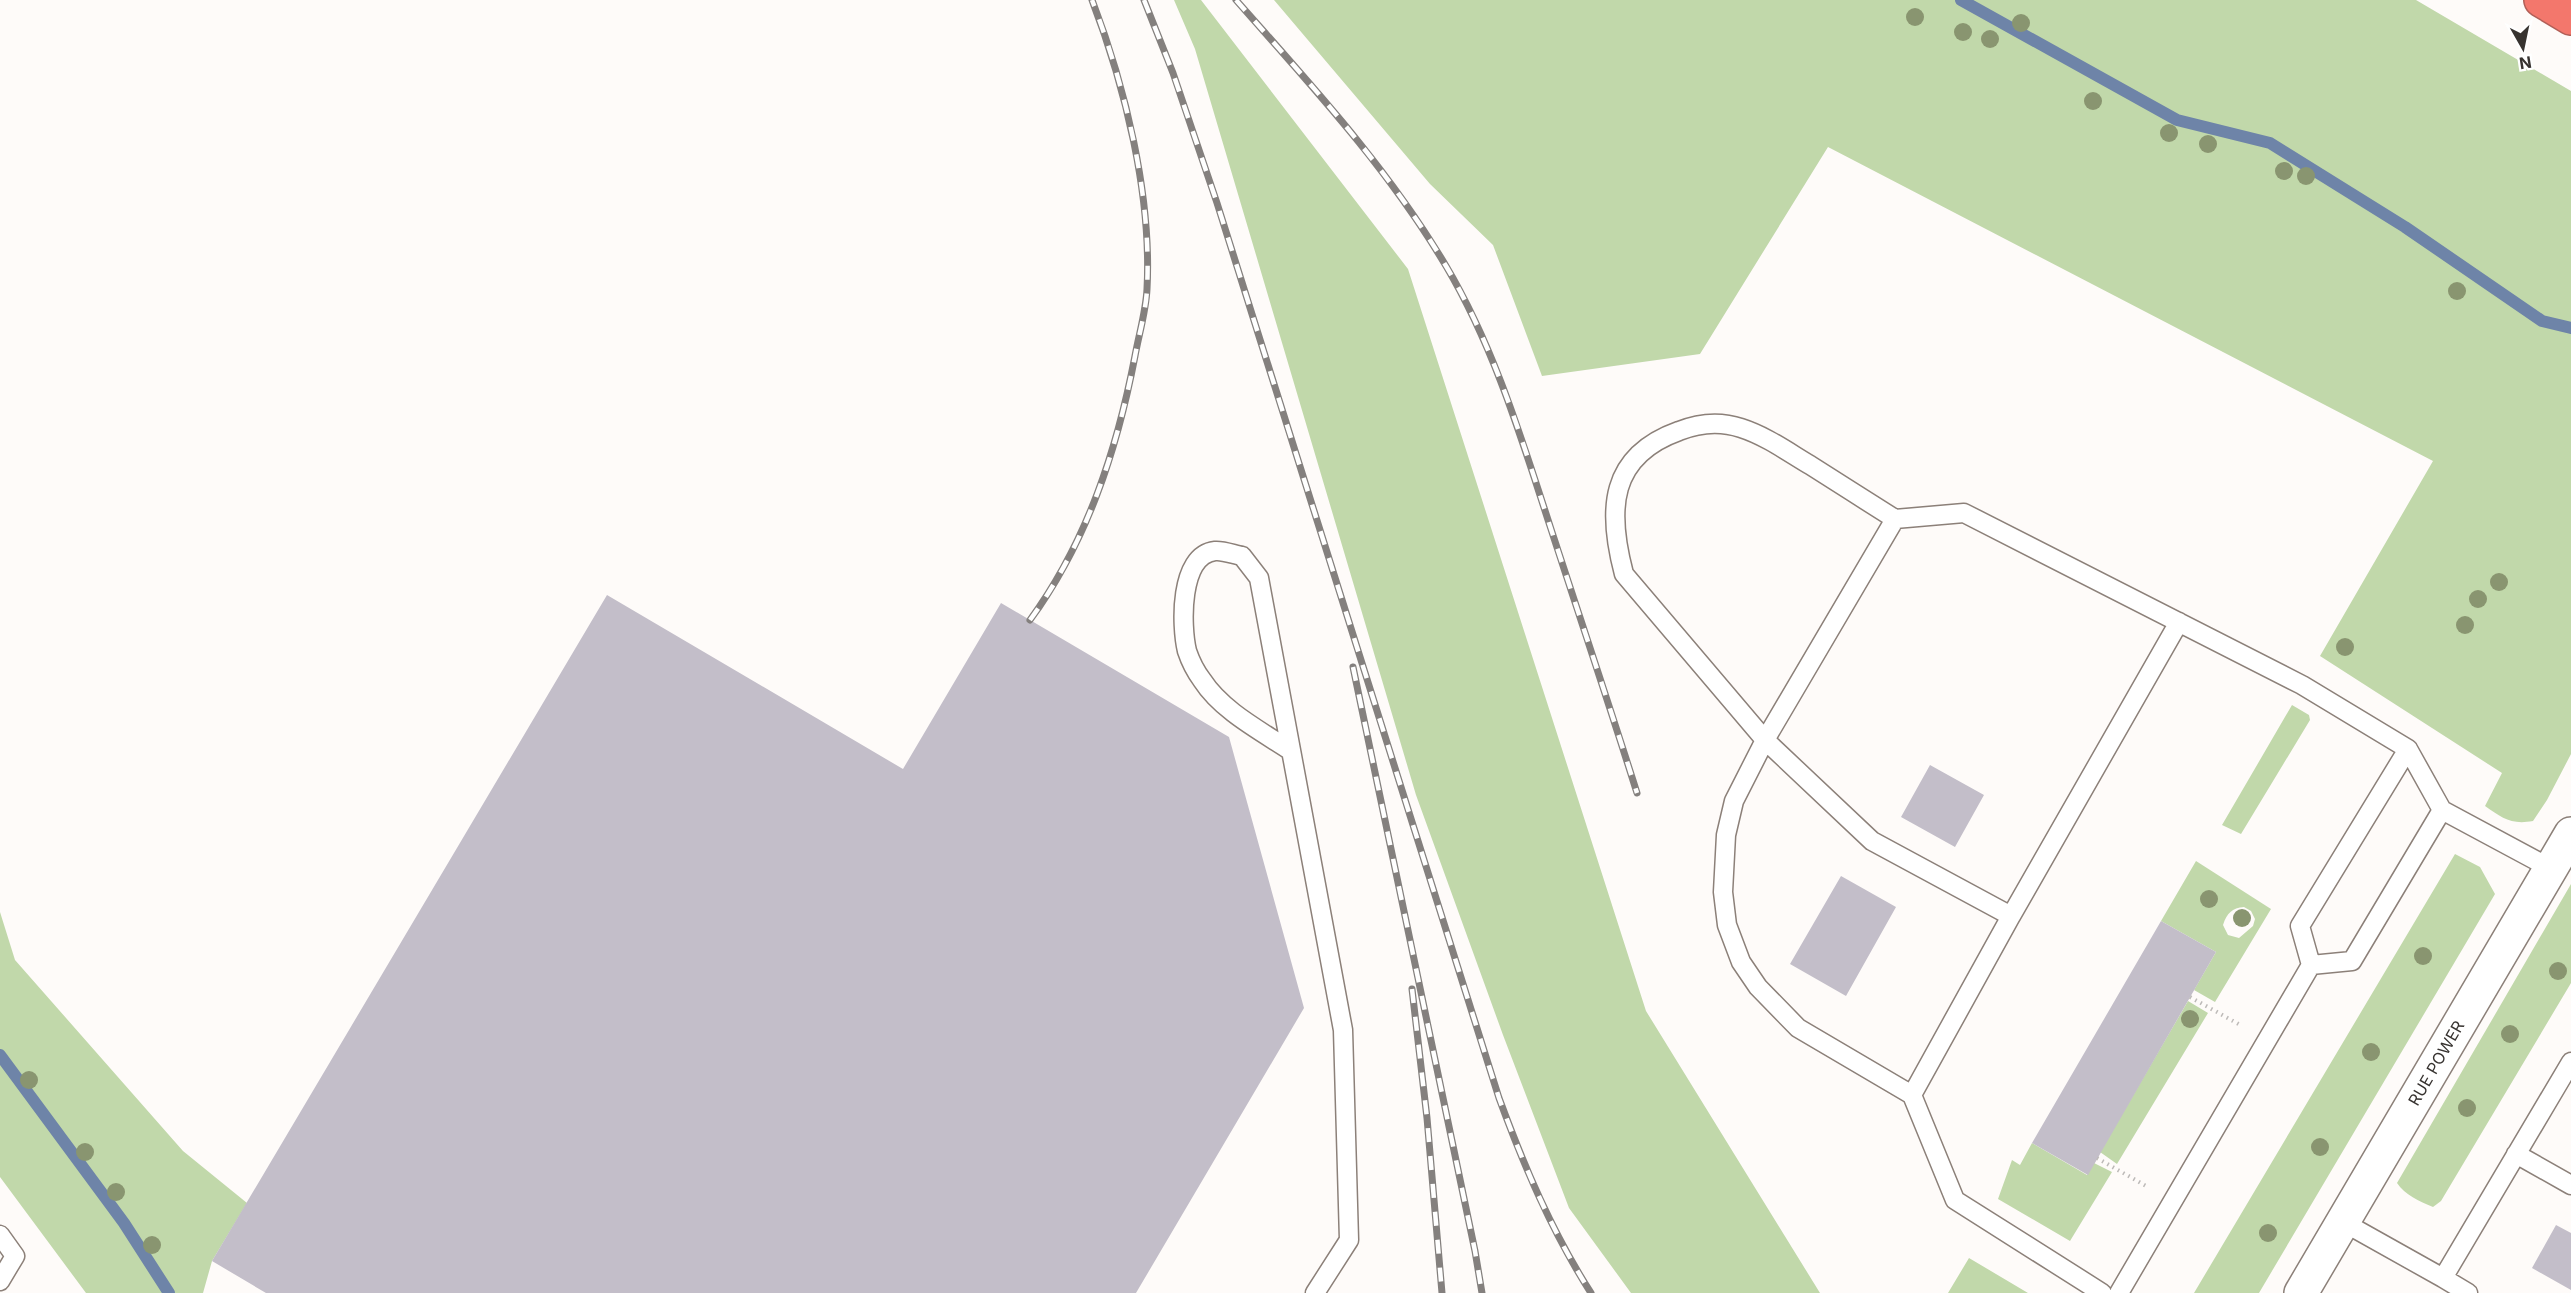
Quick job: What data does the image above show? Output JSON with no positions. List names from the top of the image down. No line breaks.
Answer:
{"streets":{"street":["RUE POWER"]},"north":"bottom"}
